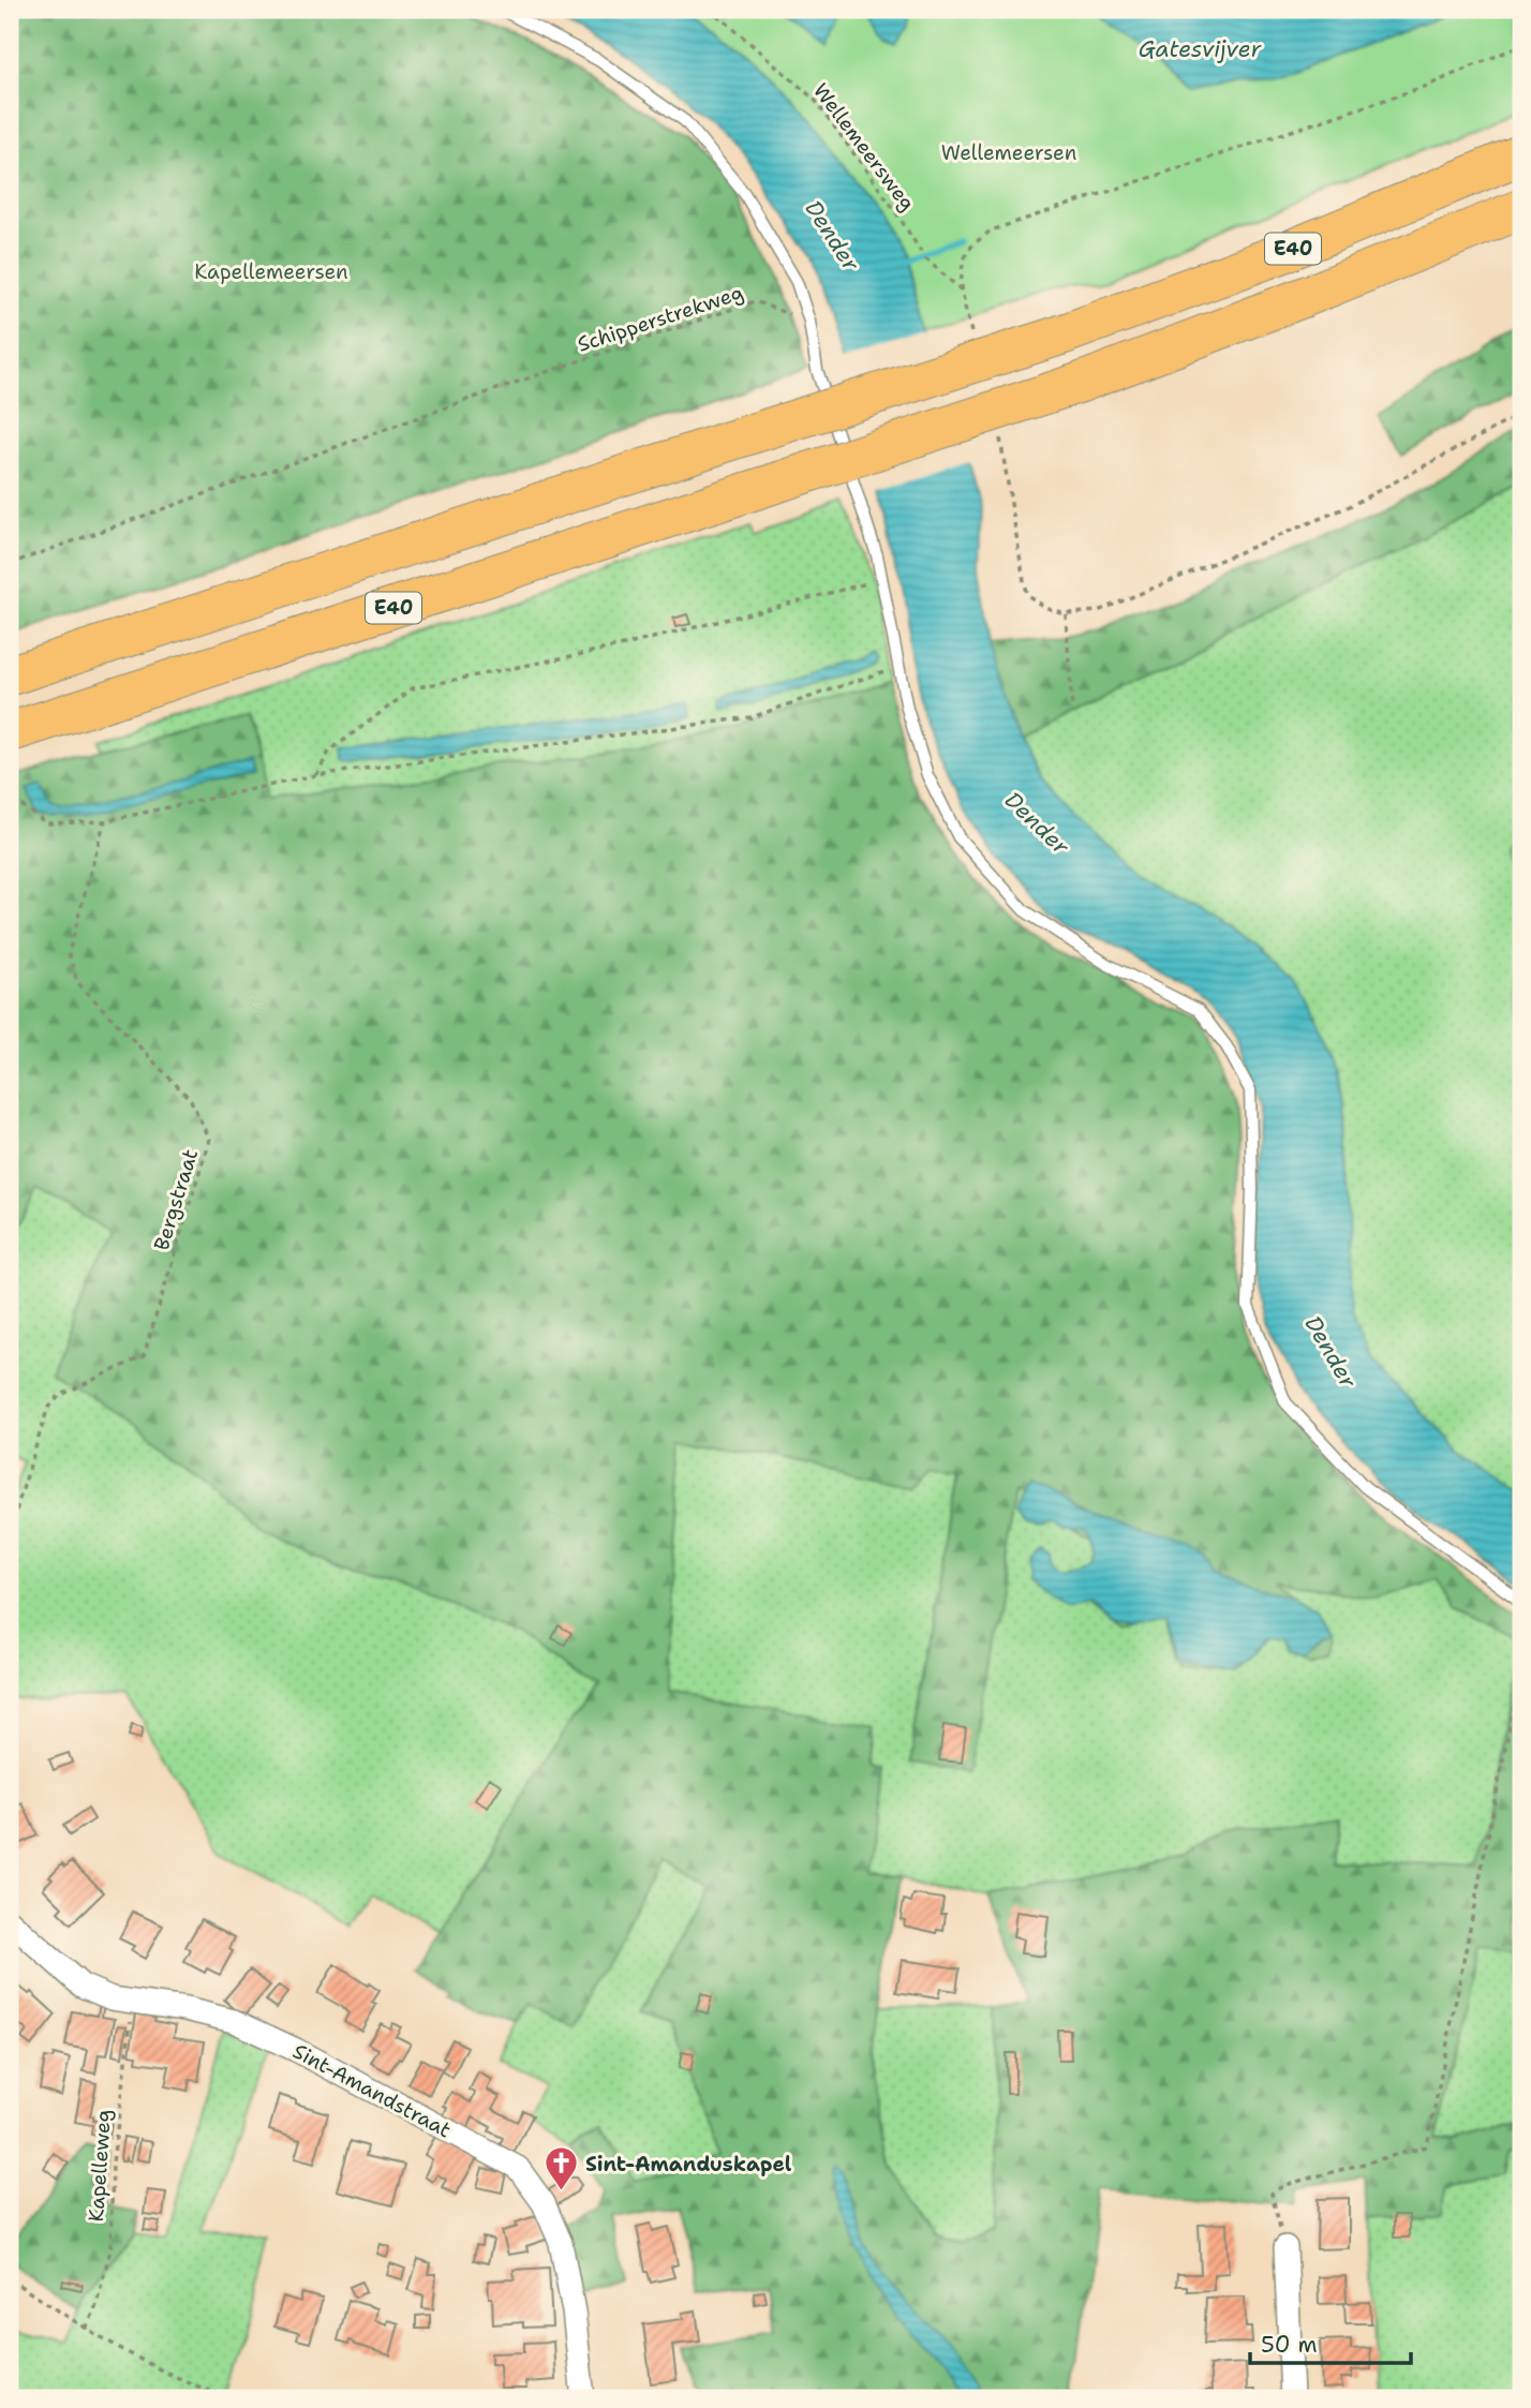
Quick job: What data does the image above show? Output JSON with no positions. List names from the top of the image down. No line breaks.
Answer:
{"streets":{"highway":["E40"],"street":["Sint-Amandstraat"],"path":["Wellemeersweg","Schipperstrekweg","Bergstraat","Kapelleweg"]},"crossings":[["Sint-Amandstraat","Kapelleweg"]],"water":["Gatesvijver","Dender"],"parks":["Wellemeersen","Kapellemeersen"],"places":{"church":["Sint-Amanduskapel"]},"scale_bar":"50 m"}
